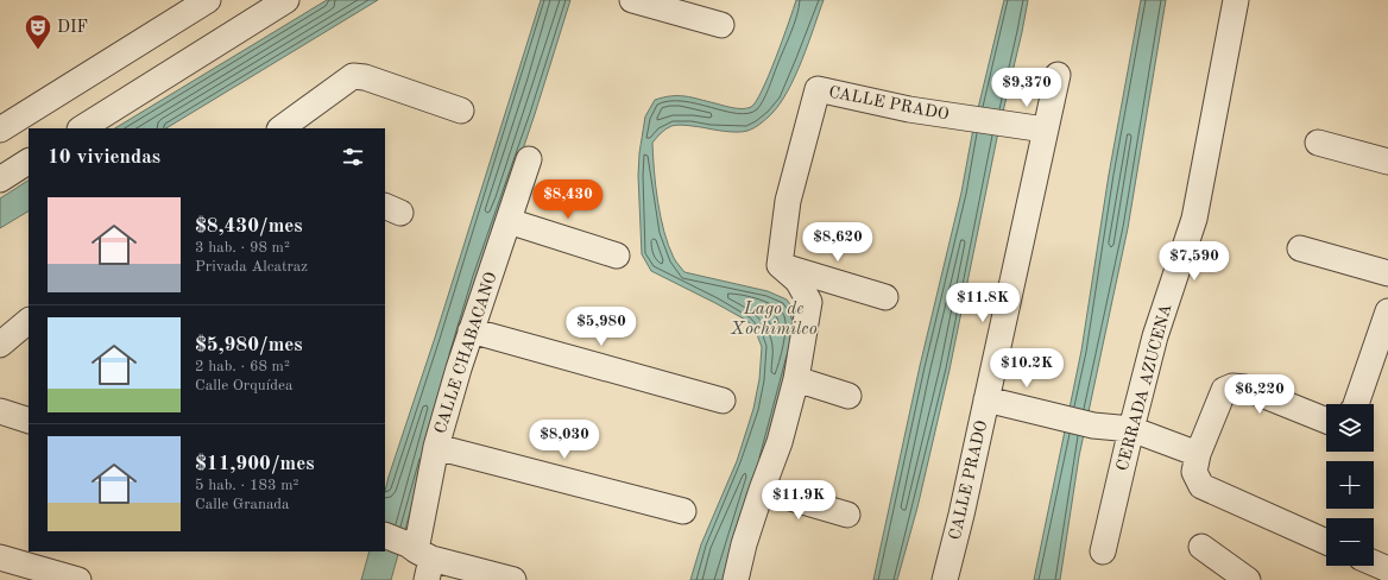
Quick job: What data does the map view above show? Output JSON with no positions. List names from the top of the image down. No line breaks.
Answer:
{"streets":{"street":["CALLE PRADO","CALLE CHABACANO","CERRADA AZUCENA"]},"water":["Lago de Xochimilco"],"places":{"theatre":["DIF"]},"page":{"price":["$9,370","$8,430","$8,620","$7,590","$11.8K","$5,980","$10.2K","$6,220","$8,030","$11.9K"],"heading":"10 viviendas","list":[{"name":"$8,430/mes","note":"3 hab. · 98 m² · Privada Alcatraz"},{"name":"$5,980/mes","note":"2 hab. · 68 m² · Calle Orquídea"},{"name":"$11,900/mes","note":"5 hab. · 183 m² · Calle Granada"}],"map_buttons":["+","−"]}}
